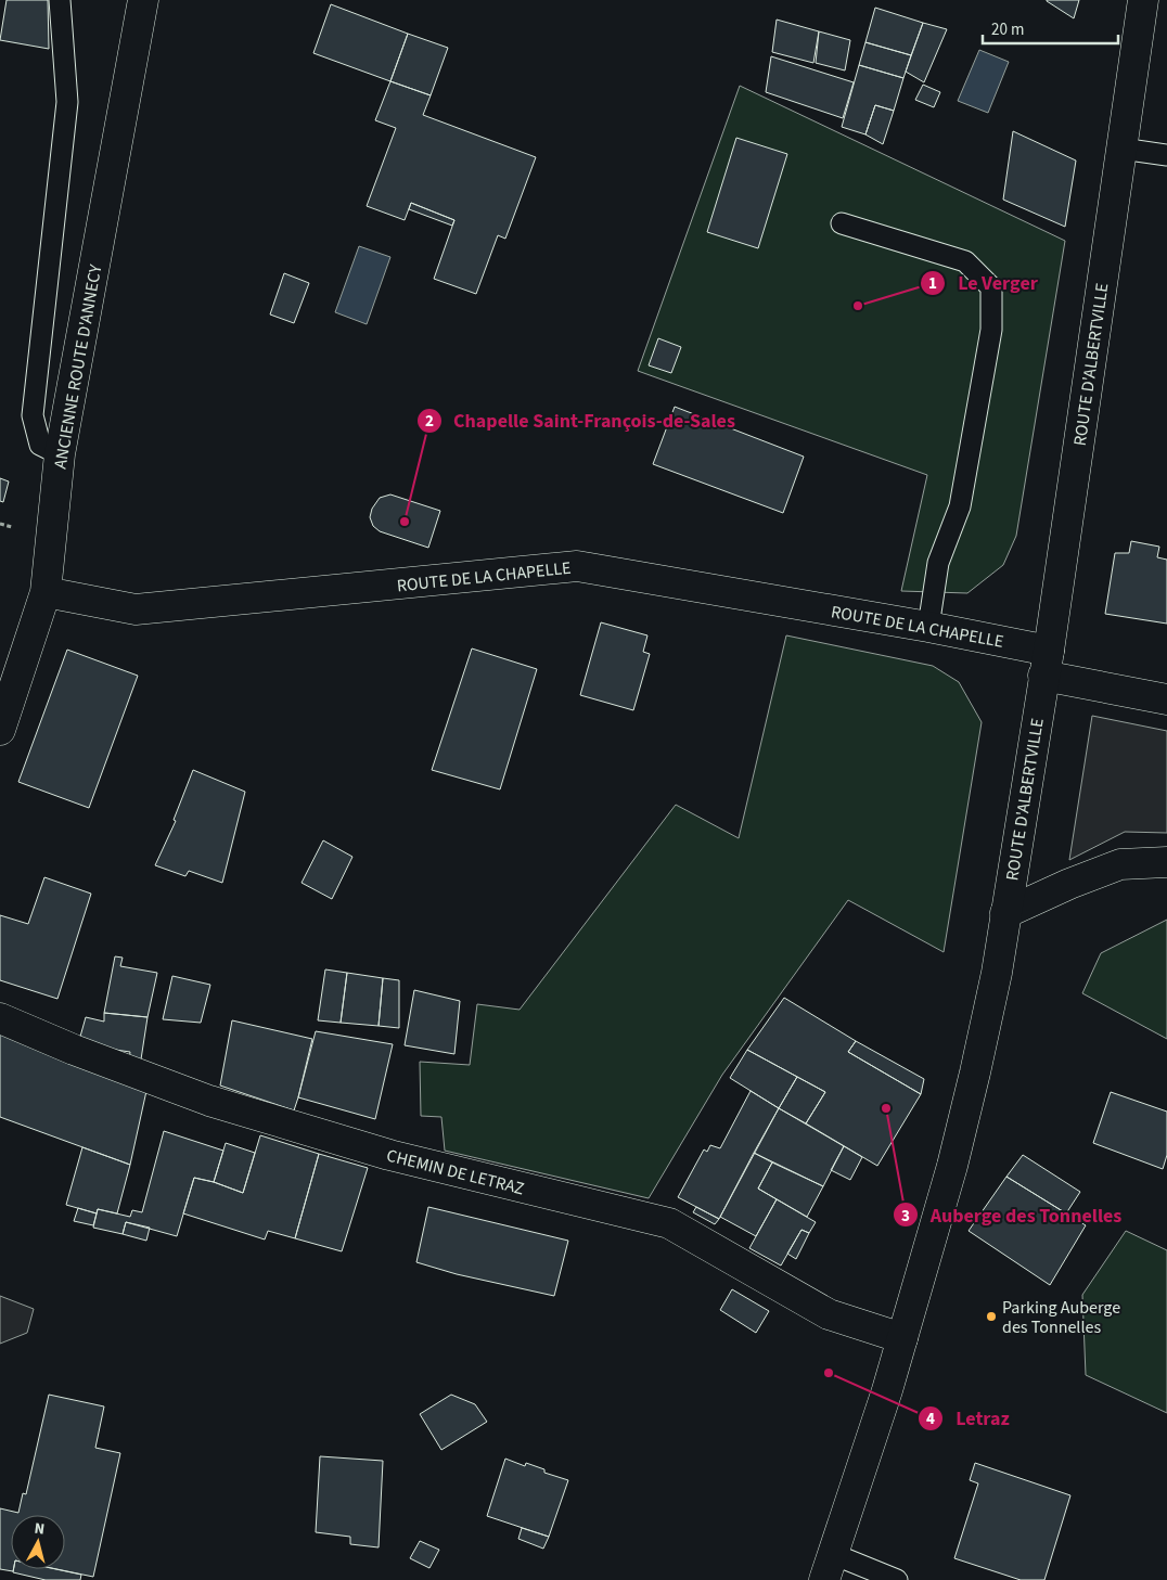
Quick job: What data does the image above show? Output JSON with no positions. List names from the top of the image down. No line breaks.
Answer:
{"streets":{"street":["ROUTE D'ALBERTVILLE","ANCIENNE ROUTE D'ANNECY","ROUTE DE LA CHAPELLE","CHEMIN DE LETRAZ"]},"crossings":[["ROUTE D'ALBERTVILLE","ROUTE DE LA CHAPELLE"],["ROUTE D'ALBERTVILLE","CHEMIN DE LETRAZ"],["ANCIENNE ROUTE D'ANNECY","ROUTE DE LA CHAPELLE"]],"places":["Le Verger","Chapelle Saint-François-de-Sales","Auberge des Tonnelles","Parking Auberge des Tonnelles","Letraz"],"scale_bar":"20 m","north":"top"}
